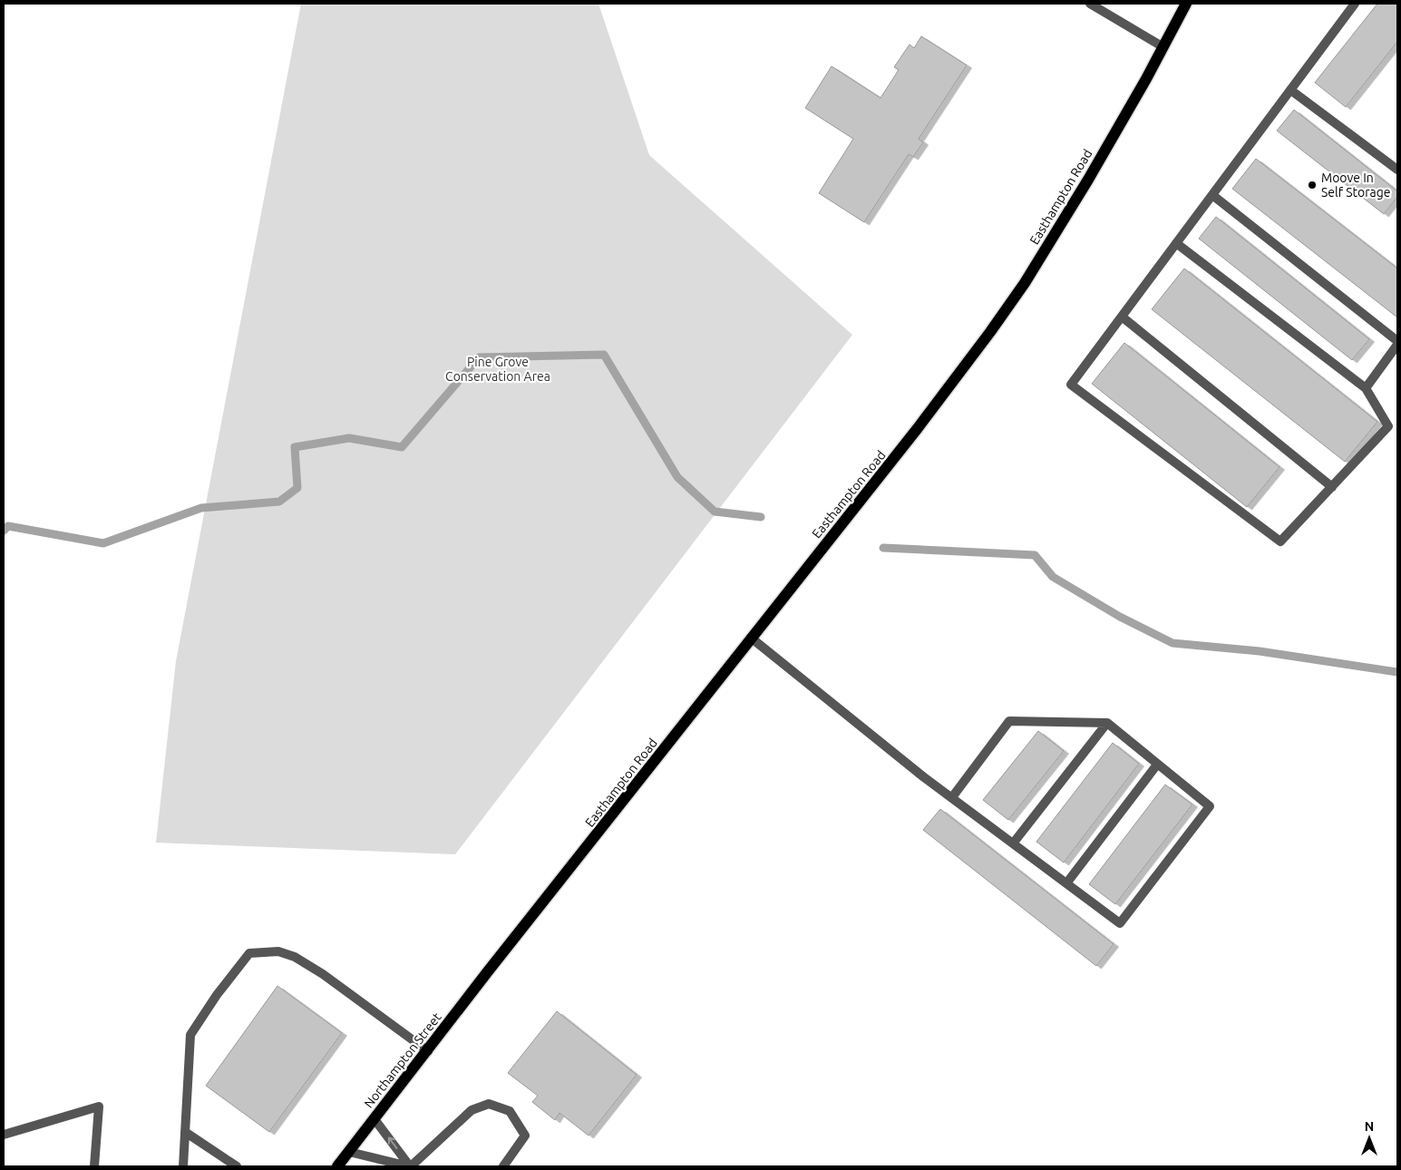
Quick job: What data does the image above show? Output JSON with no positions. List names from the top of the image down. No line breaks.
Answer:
{"streets":{"main road":["Easthampton Road","Northampton Street"]},"crossings":[["Easthampton Road","Northampton Street"]],"parks":["Pine Grove Conservation Area"],"places":["Moove In Self Storage"],"north":"top"}
